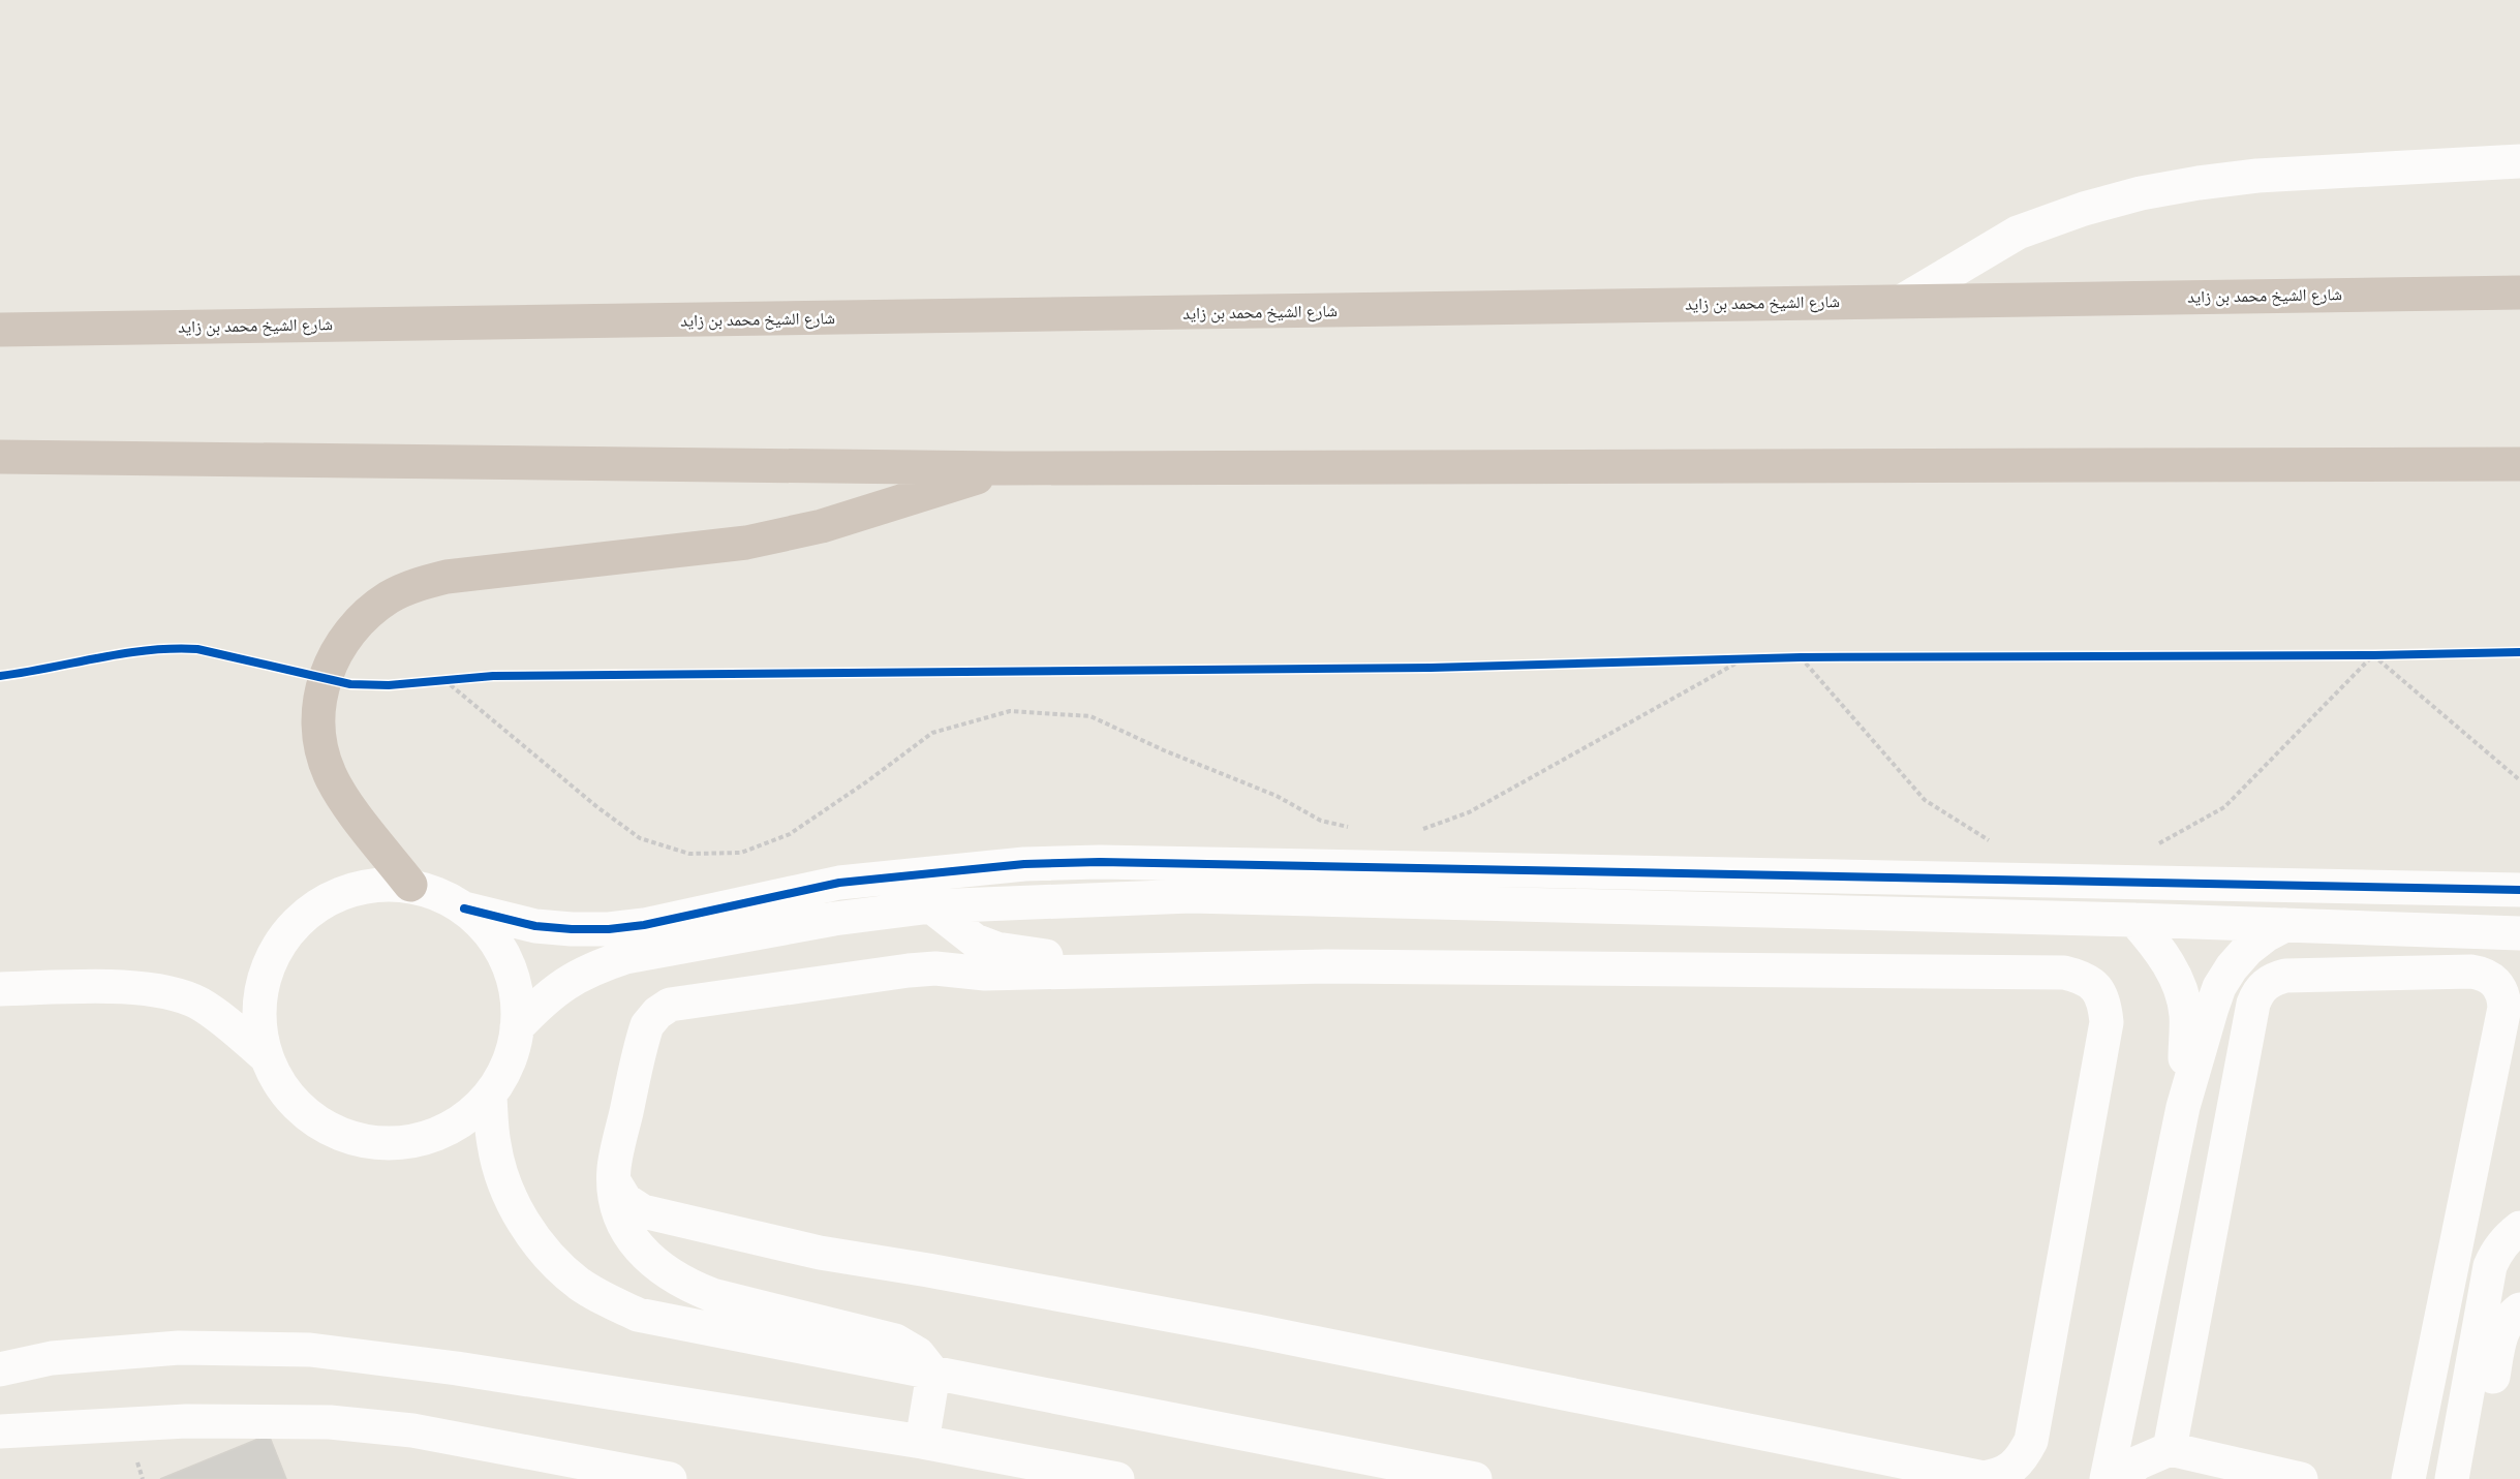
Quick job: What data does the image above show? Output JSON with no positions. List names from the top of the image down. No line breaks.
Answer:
{"streets":{"highway":["شارع الشيخ محمد بن زايد"]}}
